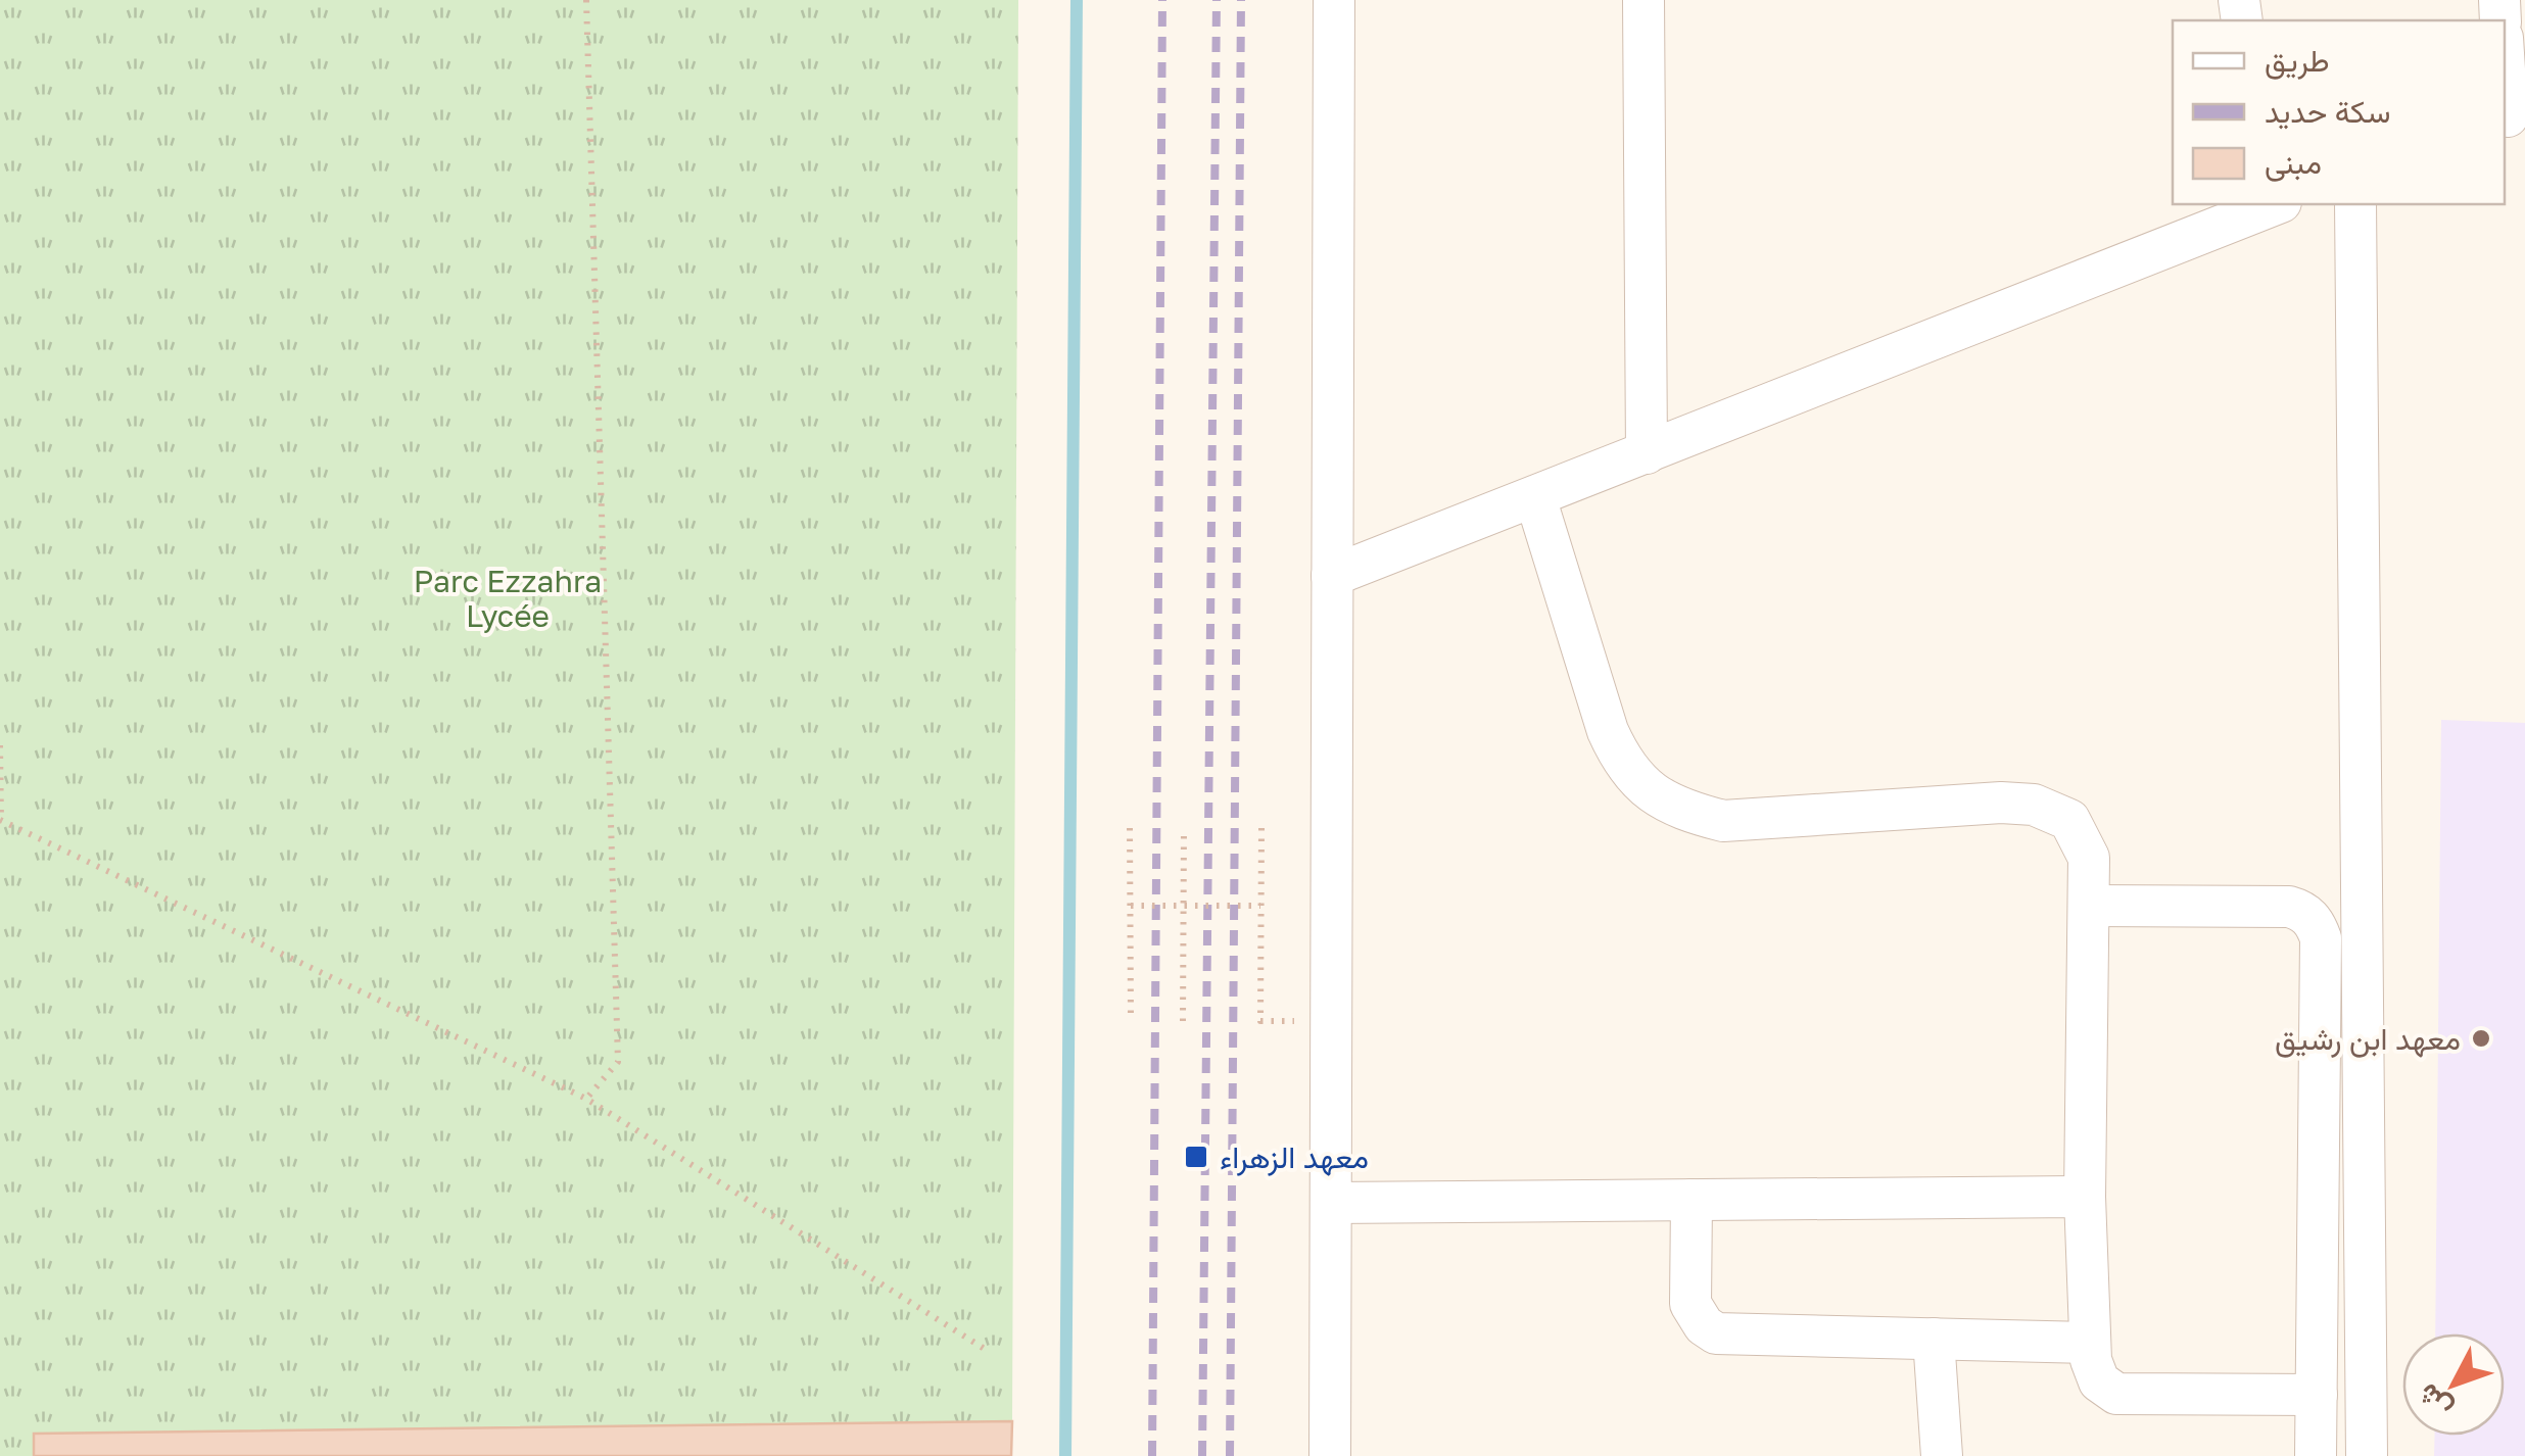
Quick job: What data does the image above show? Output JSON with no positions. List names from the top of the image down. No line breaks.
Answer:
{"parks":["Parc Ezzahra Lycée"],"places":{"other":["معهد ابن رشيق"],"transit":["معهد الزهراء"]},"legend":["طريق","سكة حديد","مبنى"],"north":"bottom left"}
